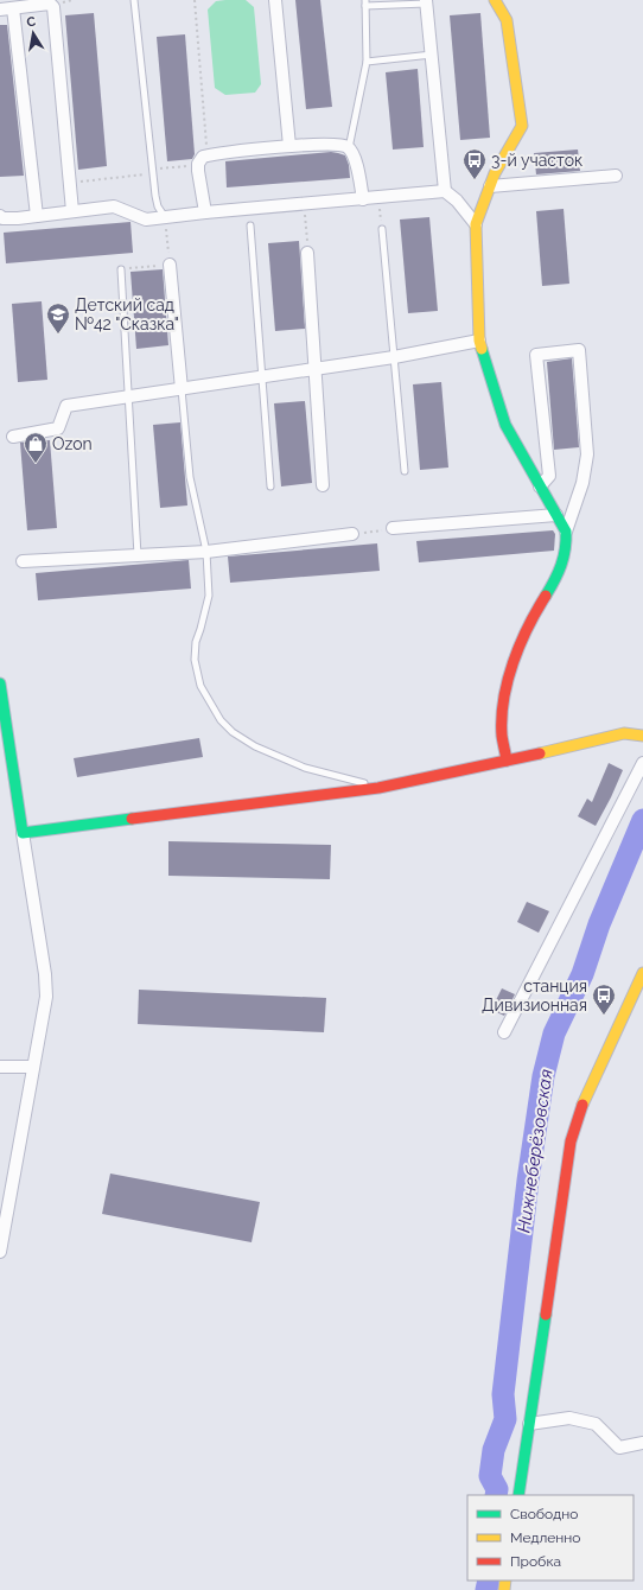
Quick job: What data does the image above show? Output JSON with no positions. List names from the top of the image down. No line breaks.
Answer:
{"water":["Нижнеберёзовская"],"places":{"bus stop":["3-й участок","станция Дивизионная"],"school or university":["Детский сад №42 \"Сказка\""],"shop":["Ozon"]},"legend":["Свободно","Медленно","Пробка"],"north":"top"}
